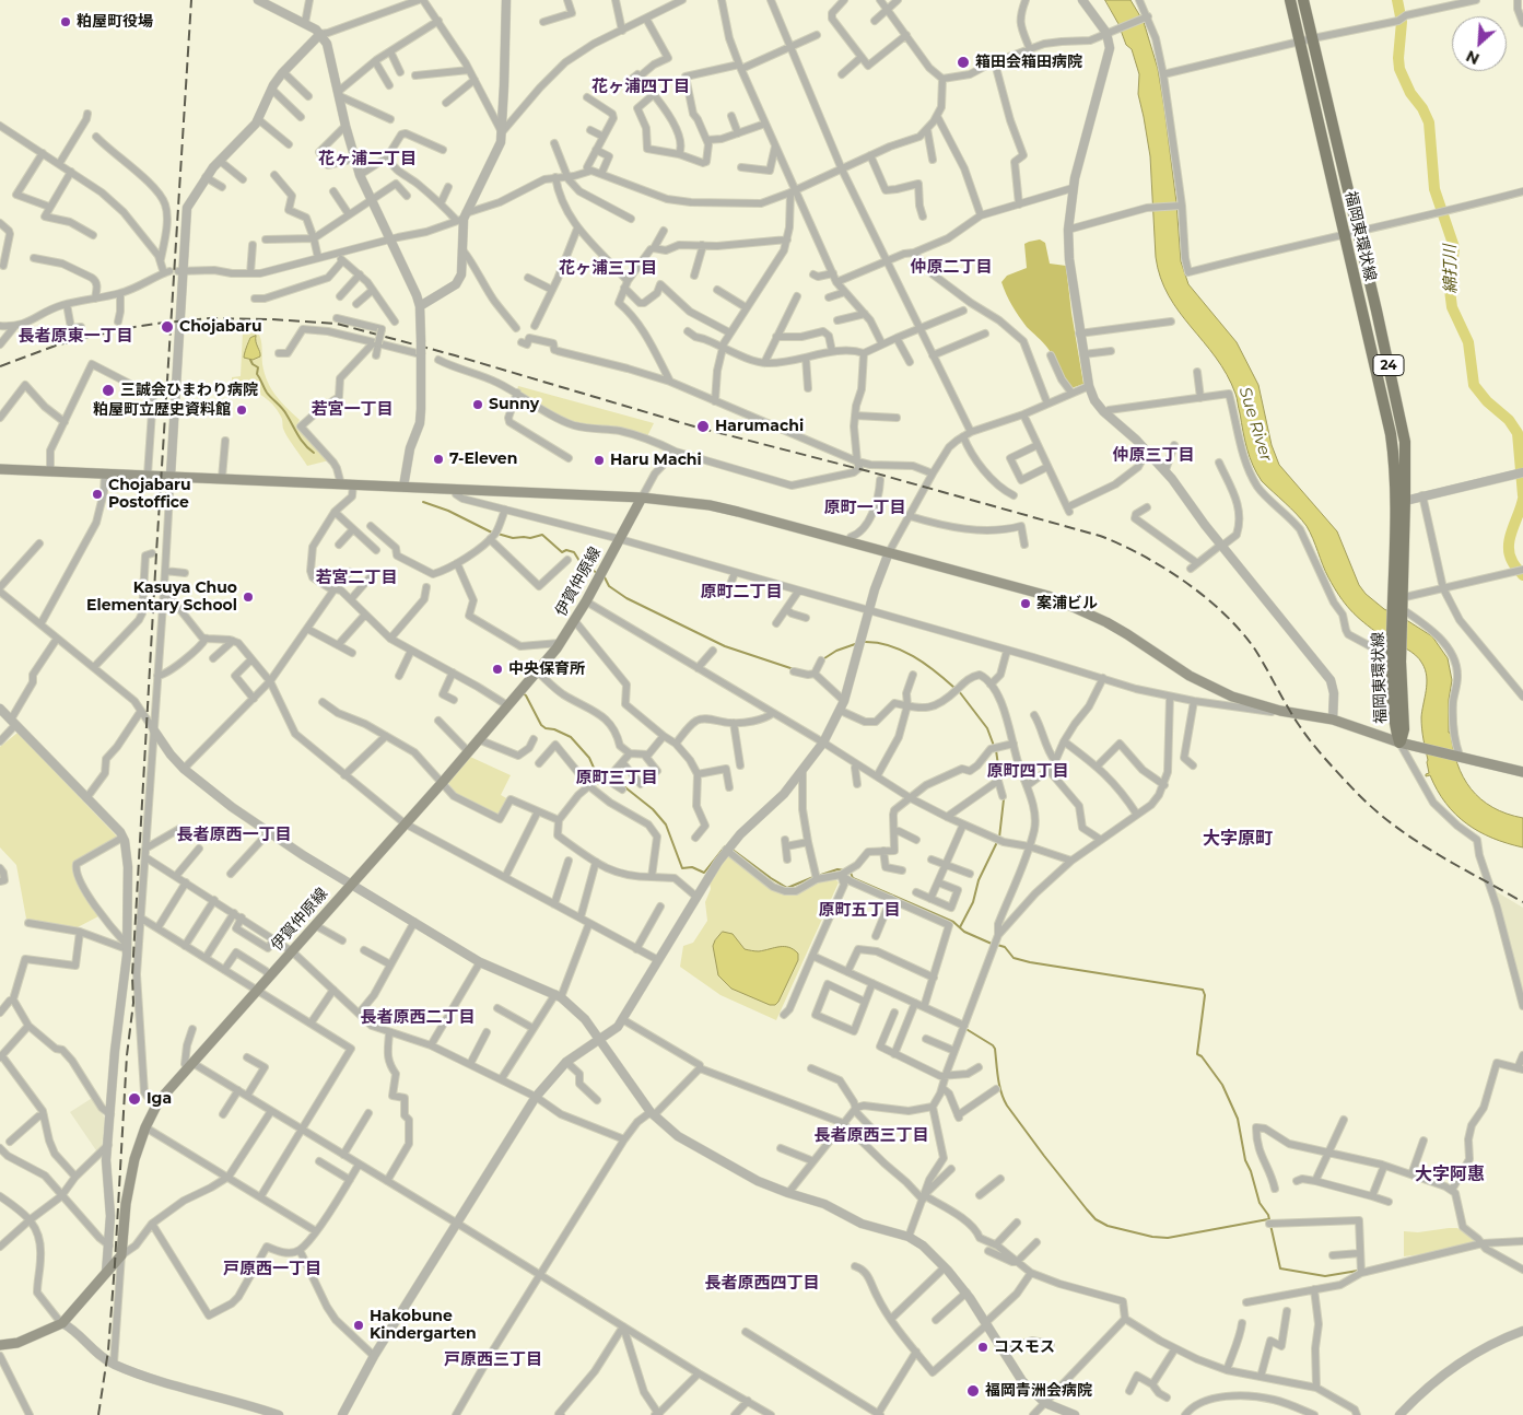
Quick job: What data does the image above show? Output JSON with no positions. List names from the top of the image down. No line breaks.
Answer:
{"streets":{"main road":["福岡東環状線","24","伊賀仲原線"]},"districts":["花ヶ浦四丁目","花ヶ浦二丁目","仲原二丁目","花ヶ浦三丁目","長者原東一丁目","若宮一丁目","仲原三丁目","原町一丁目","若宮二丁目","原町二丁目","原町四丁目","原町三丁目","長者原西一丁目","大字原町","原町五丁目","長者原西二丁目","長者原西三丁目","大字阿惠","戸原西一丁目","長者原西四丁目","戸原西三丁目"],"water":["綿打川","Sue River"],"places":["粕屋町役場","箱田会箱田病院","Chojabaru","三誠会ひまわり病院","Sunny","粕屋町立歴史資料館","Harumachi","7-Eleven","Haru Machi","Chojabaru Postoffice","Kasuya Chuo Elementary School","案浦ビル","中央保育所","Iga","Hakobune Kindergarten","コスモス","福岡青洲会病院"],"north":"bottom left"}
